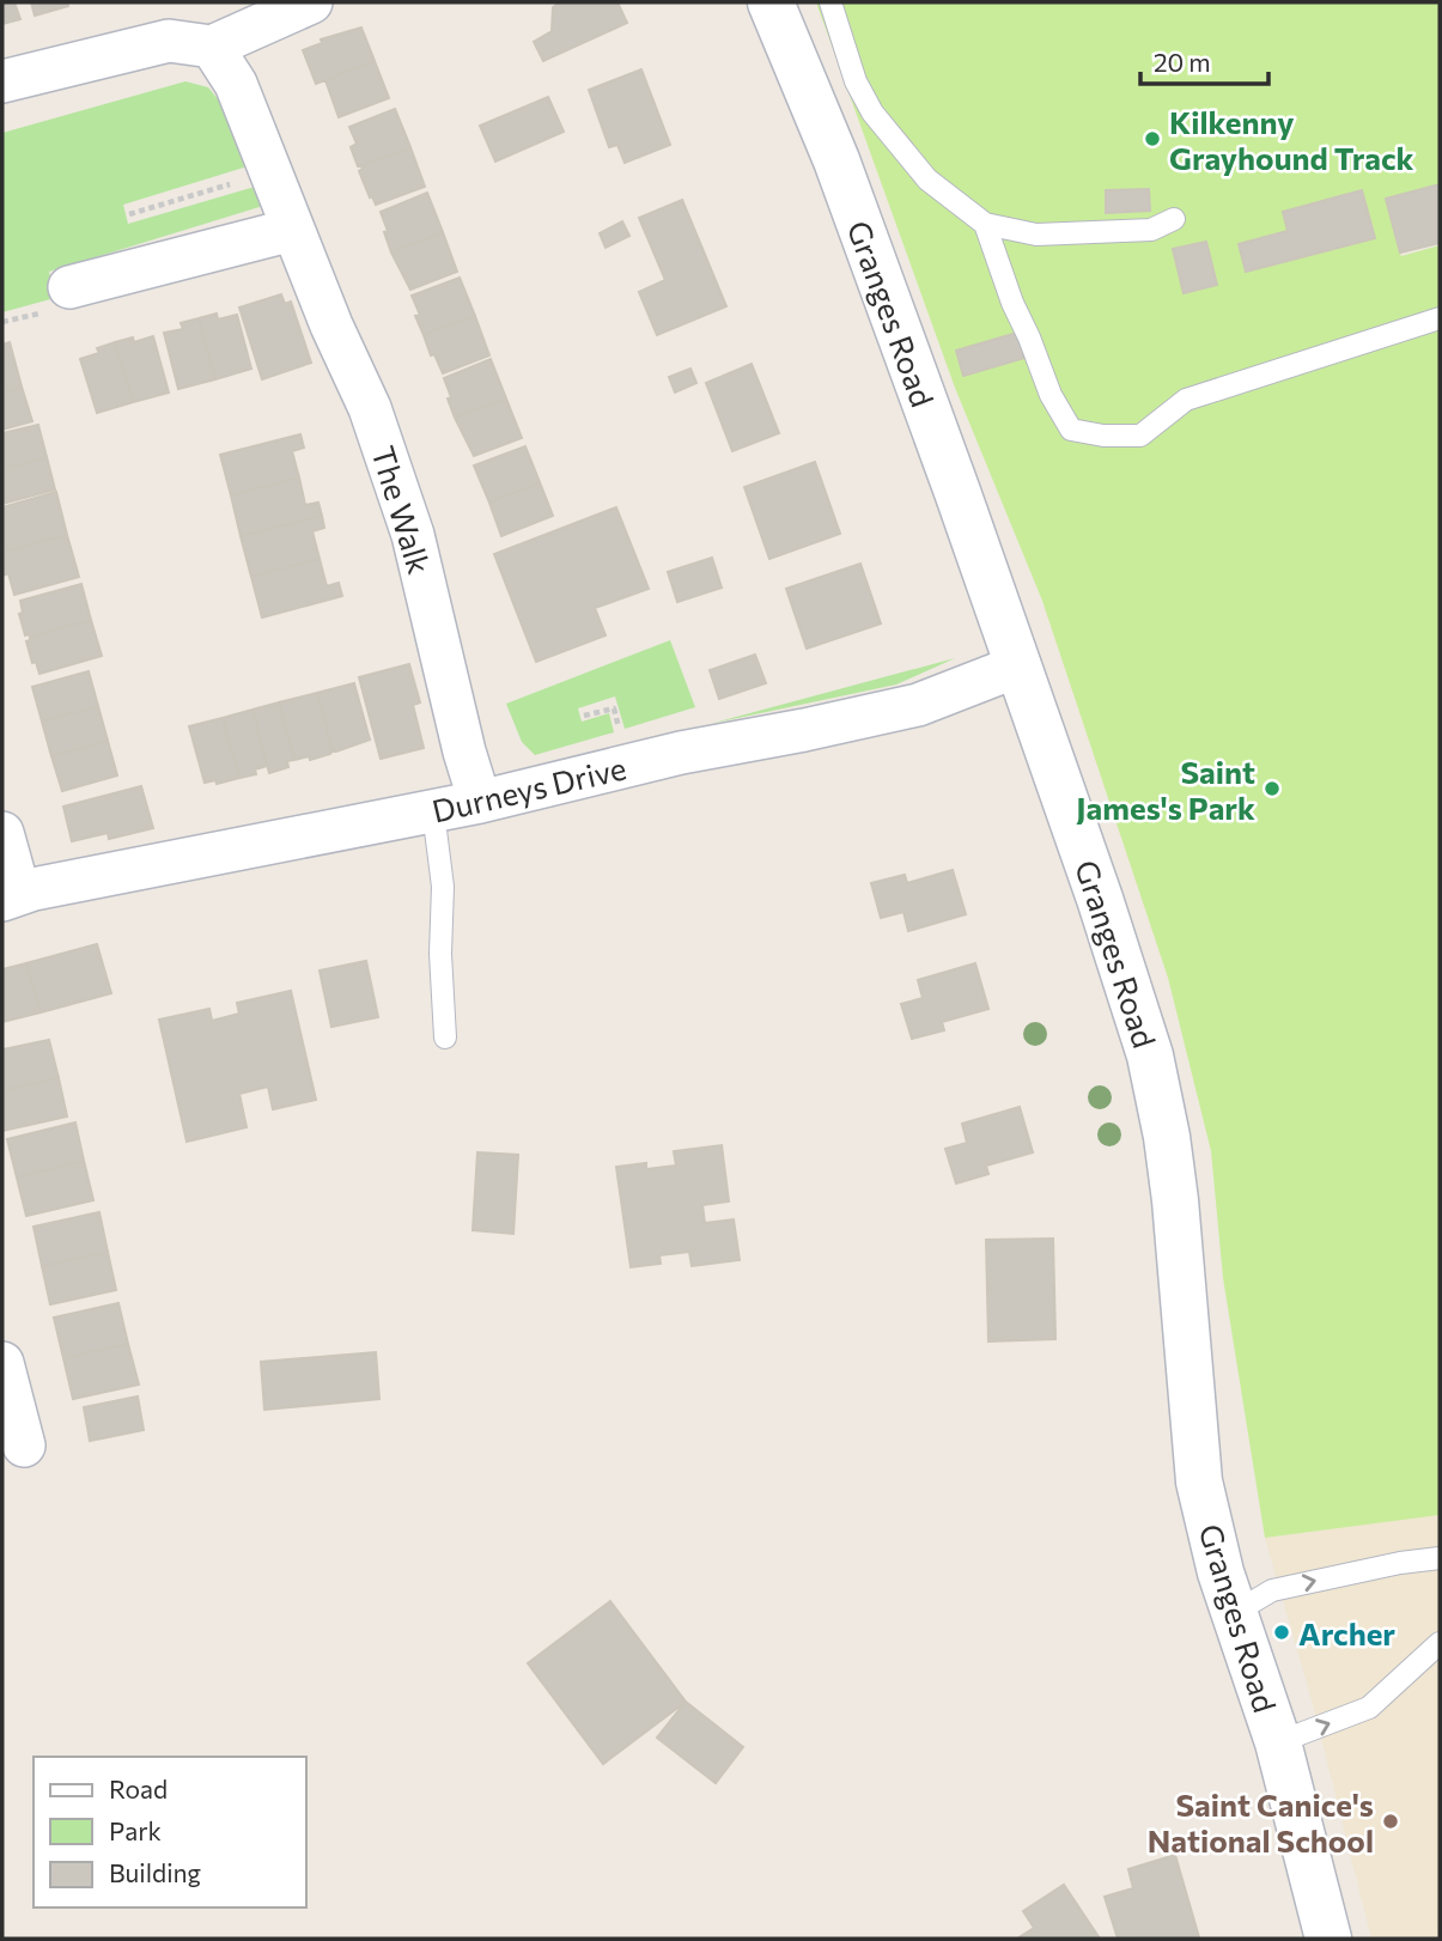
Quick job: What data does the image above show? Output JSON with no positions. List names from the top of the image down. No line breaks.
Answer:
{"streets":{"street":["Granges Road","The Walk","Durneys Drive"]},"crossings":[["Granges Road","Durneys Drive"],["The Walk","Durneys Drive"]],"places":["Kilkenny Grayhound Track","Saint James's Park","Archer","Saint Canice's National School"],"legend":["Road","Park","Building"],"scale_bar":"20 m"}
